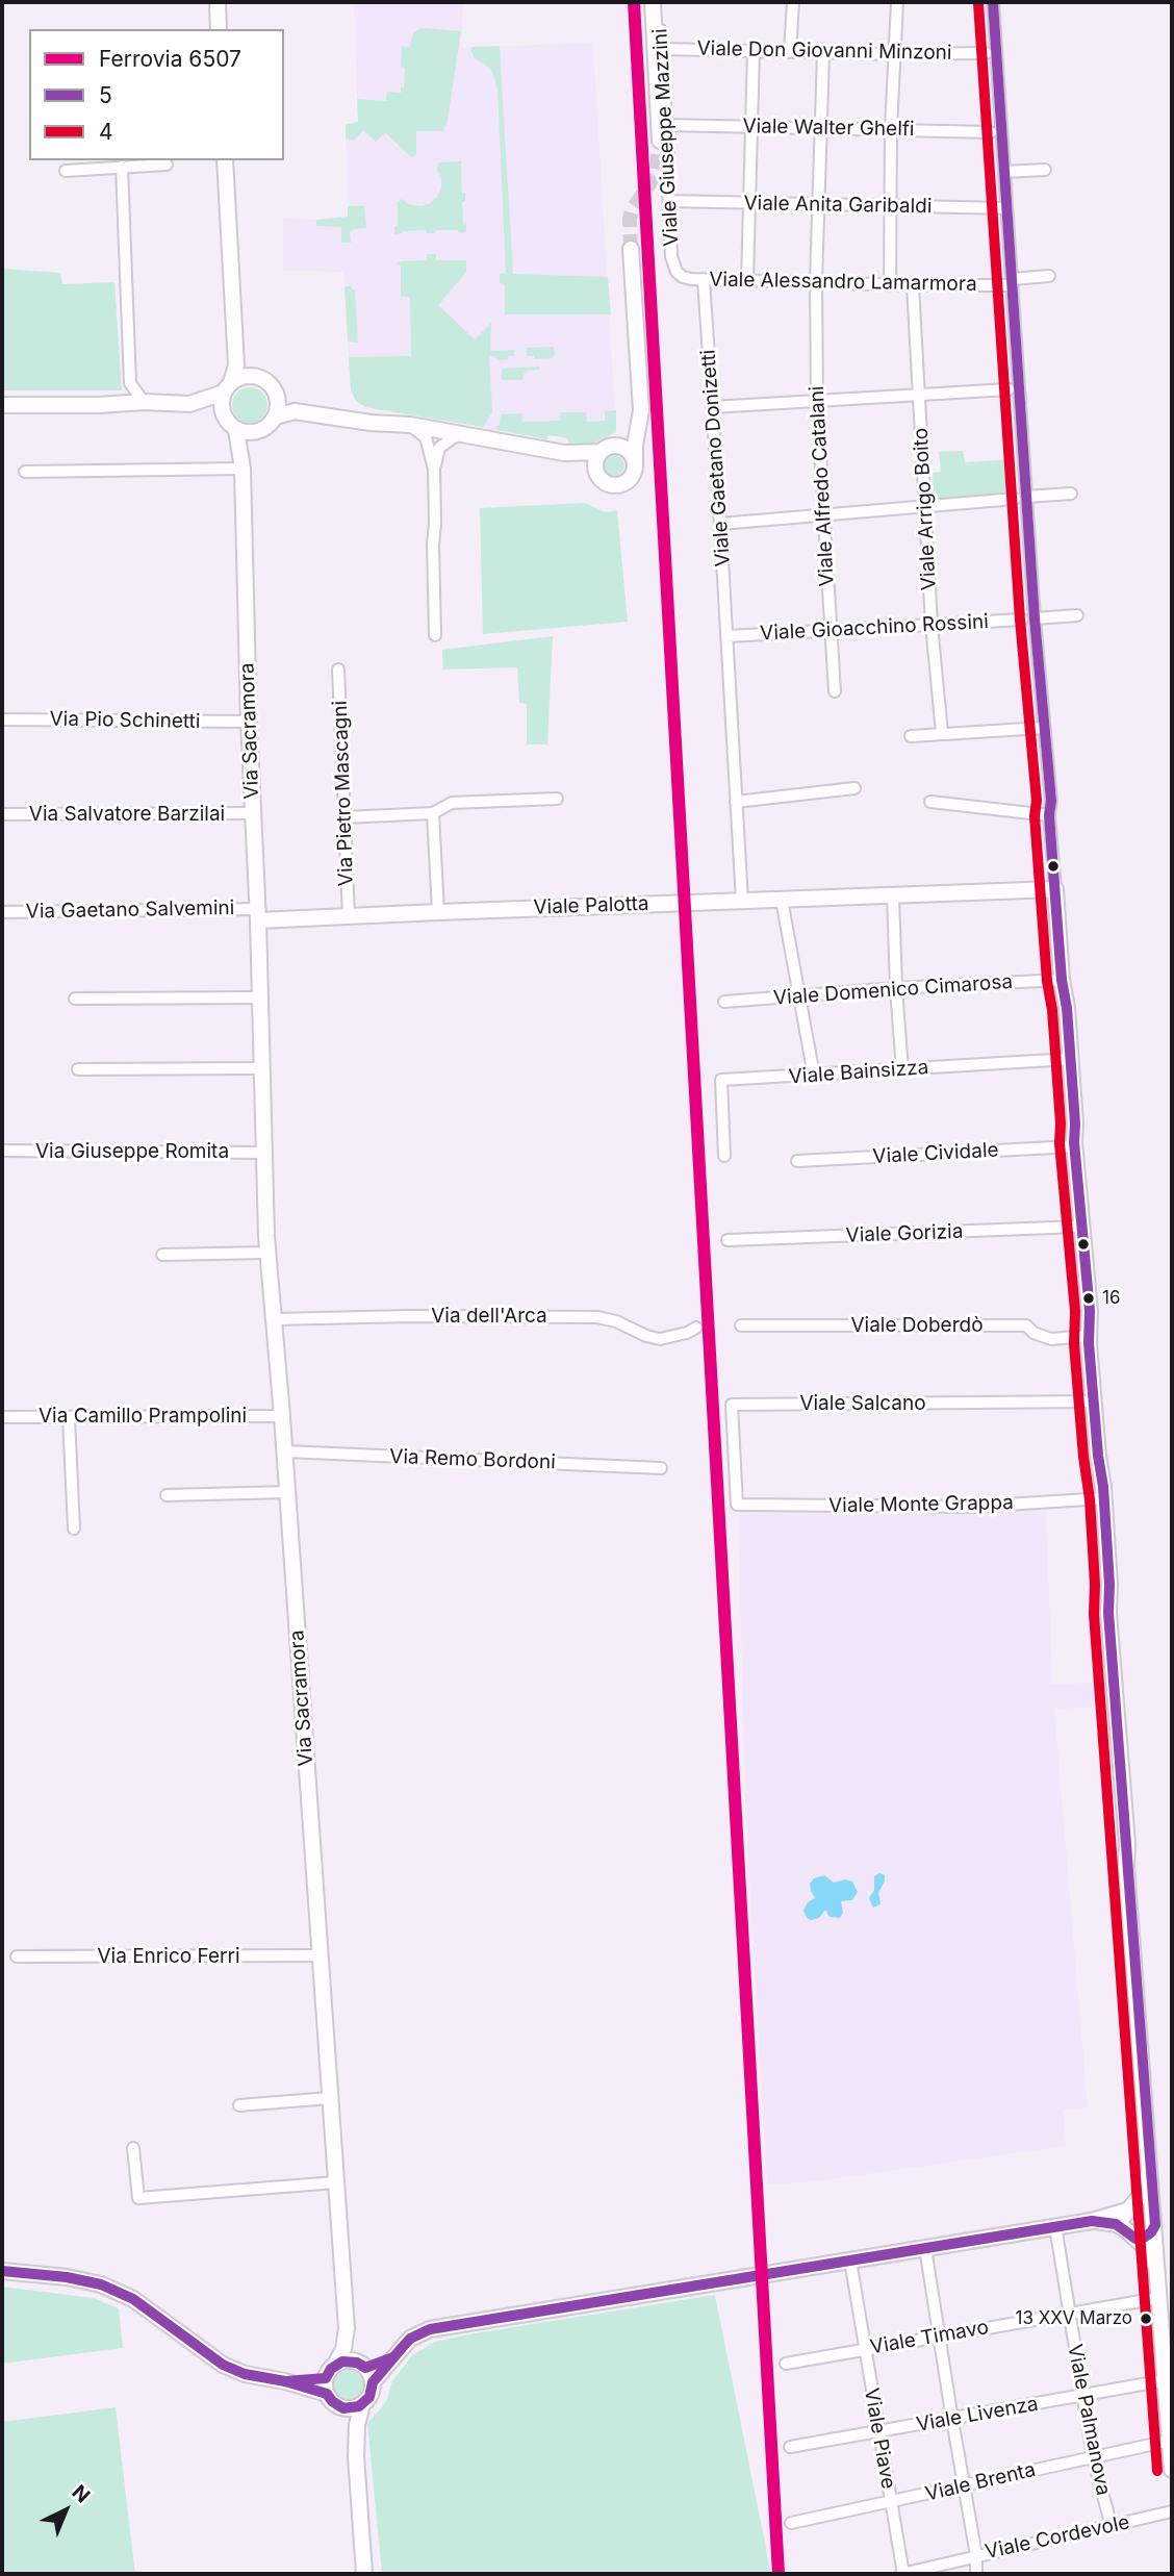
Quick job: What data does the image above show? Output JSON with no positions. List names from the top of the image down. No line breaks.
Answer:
{"streets":{"street":["Viale Don Giovanni Minzoni","Viale Walter Ghelfi","Viale Giuseppe Mazzini","Viale Anita Garibaldi","Viale Alessandro Lamarmora","Viale Gaetano Donizetti","Viale Alfredo Catalani","Viale Arrigo Boito","Viale Gioacchino Rossini","Via Pio Schinetti","Via Sacramora","Via Pietro Mascagni","Via Salvatore Barzilai","Viale Palotta","Via Gaetano Salvemini","Viale Domenico Cimarosa","Viale Bainsizza","Via Giuseppe Romita","Viale Cividale","Viale Gorizia","Via dell'Arca","Viale Doberdò","Viale Salcano","Via Camillo Prampolini","Via Remo Bordoni","Viale Monte Grappa","Via Enrico Ferri","Viale Timavo","Viale Livenza","Viale Palmanova","Viale Piave","Viale Brenta","Viale Cordevole"]},"crossings":[["Viale Don Giovanni Minzoni","Viale Giuseppe Mazzini"],["Viale Don Giovanni Minzoni","Viale Alfredo Catalani"],["Viale Walter Ghelfi","Viale Giuseppe Mazzini"],["Viale Walter Ghelfi","Viale Alfredo Catalani"],["Viale Giuseppe Mazzini","Viale Anita Garibaldi"],["Viale Giuseppe Mazzini","Viale Alessandro Lamarmora"],["Viale Anita Garibaldi","Viale Alfredo Catalani"],["Viale Alessandro Lamarmora","Viale Gaetano Donizetti"],["Viale Alessandro Lamarmora","Viale Alfredo Catalani"],["Viale Alessandro Lamarmora","Viale Arrigo Boito"],["Viale Gaetano Donizetti","Viale Gioacchino Rossini"],["Viale Gaetano Donizetti","Viale Palotta"],["Viale Alfredo Catalani","Viale Gioacchino Rossini"],["Viale Arrigo Boito","Viale Gioacchino Rossini"],["Via Pio Schinetti","Via Sacramora"],["Via Sacramora","Via Salvatore Barzilai"],["Via Sacramora","Viale Palotta"],["Via Sacramora","Via Gaetano Salvemini"],["Via Sacramora","Via Giuseppe Romita"],["Via Sacramora","Via dell'Arca"],["Via Sacramora","Via Camillo Prampolini"],["Via Sacramora","Via Remo Bordoni"],["Via Sacramora","Via Enrico Ferri"],["Via Pietro Mascagni","Viale Palotta"],["Viale Palotta","Via Gaetano Salvemini"],["Viale Salcano","Viale Monte Grappa"],["Viale Timavo","Viale Palmanova"],["Viale Timavo","Viale Piave"],["Viale Livenza","Viale Palmanova"],["Viale Livenza","Viale Piave"],["Viale Palmanova","Viale Brenta"],["Viale Palmanova","Viale Cordevole"],["Viale Piave","Viale Brenta"],["Viale Piave","Viale Cordevole"]],"places":["16","13 XXV Marzo"],"lines":["rail line 6507","transit line 5","transit line 4"],"legend":["Ferrovia 6507","5","4"],"north":"top right"}
